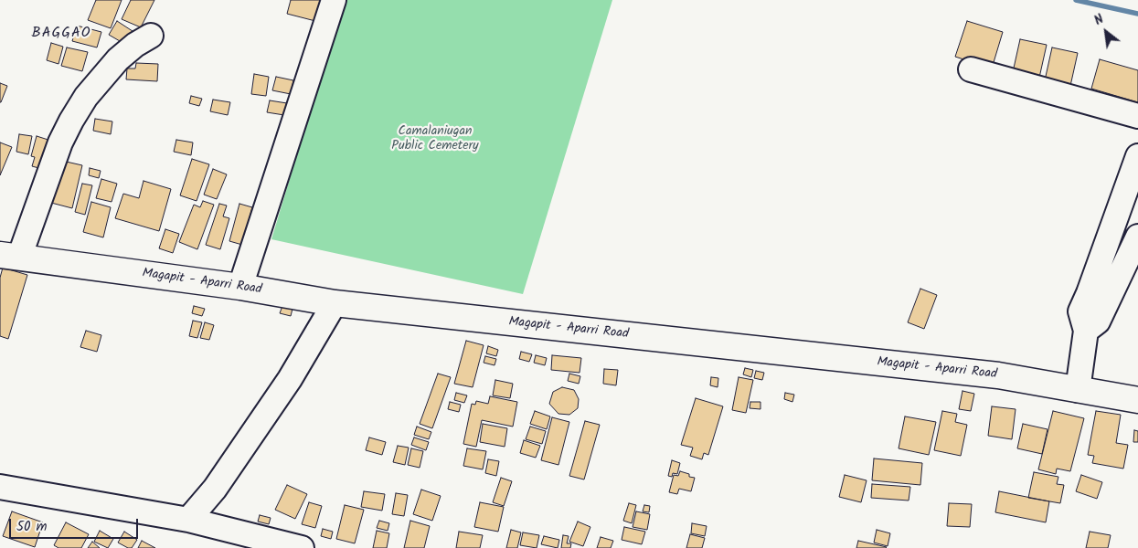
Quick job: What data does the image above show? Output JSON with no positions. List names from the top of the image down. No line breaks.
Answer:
{"streets":{"main road":["Magapit - Aparri Road"]},"districts":["BAGGAO"],"parks":["Camalaniugan Public Cemetery"],"scale_bar":"50 m","north":"top left"}
